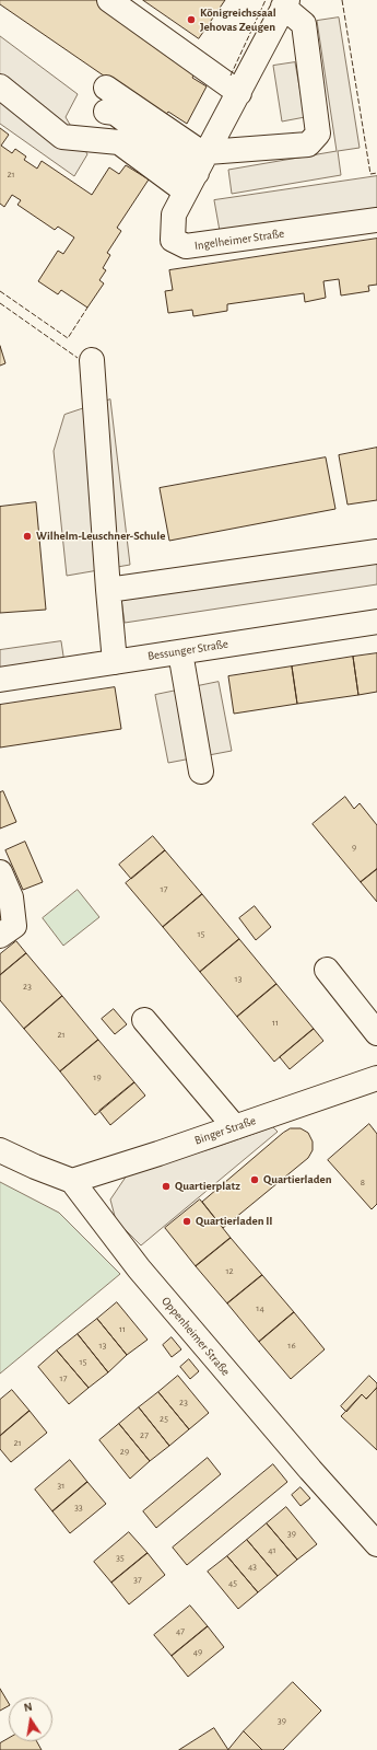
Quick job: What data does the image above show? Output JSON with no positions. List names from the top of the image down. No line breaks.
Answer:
{"streets":{"street":["Ingelheimer Straße","Bessunger Straße","Binger Straße","Oppenheimer Straße"]},"crossings":[["Binger Straße","Oppenheimer Straße"]],"places":["Königreichssaal Jehovas Zeugen","Wilhelm-Leuschner-Schule","Quartierladen","Quartierplatz","Quartierladen II"],"house_numbers":["21","9","17","15","13","23","11","21","19","8","12","14","11","13","16","15","17","23","25","27","21","29","31","33","39","41","35","43","37","45","47","49","39"],"north":"top"}
